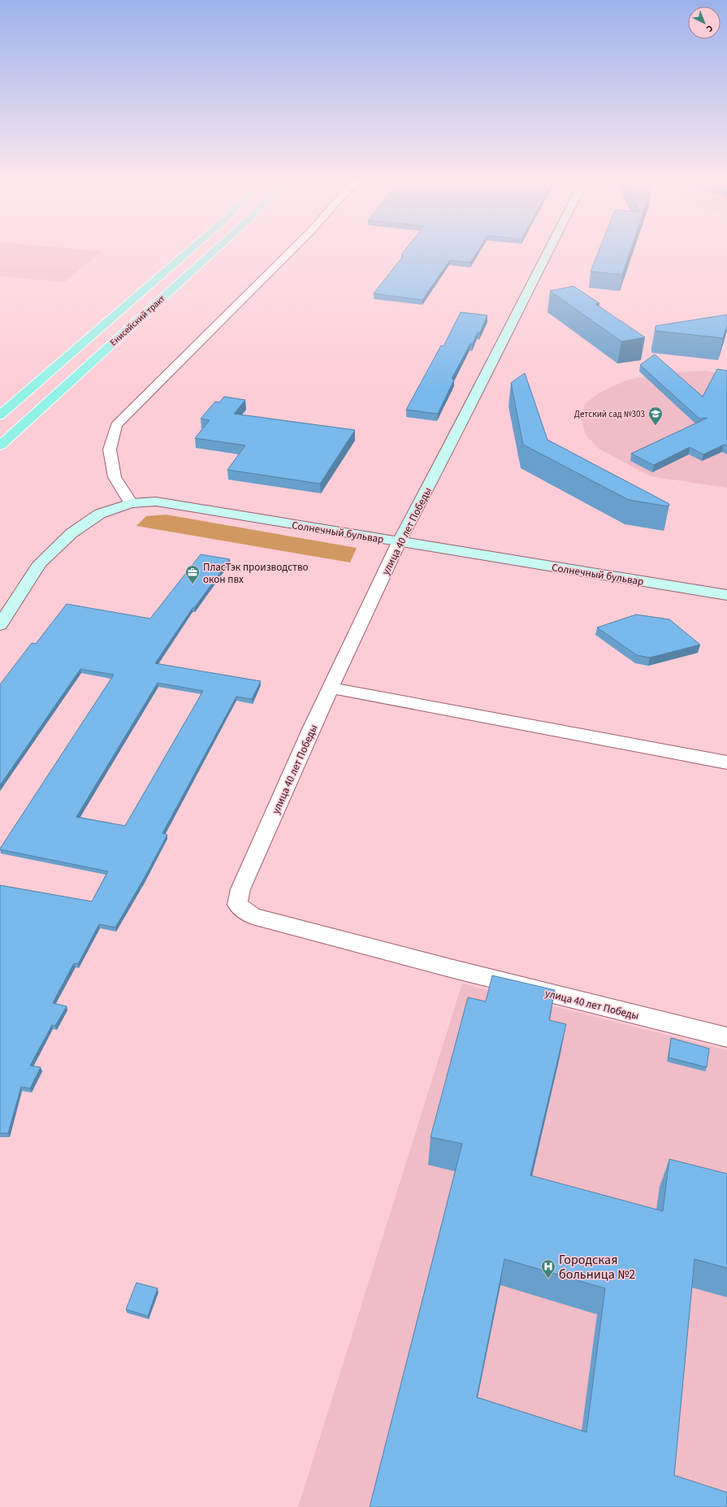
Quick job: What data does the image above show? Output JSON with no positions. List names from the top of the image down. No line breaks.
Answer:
{"streets":{"main road":["Енисейский тракт"],"street":["улица 40 лет Победы","Солнечный бульвар"]},"crossings":[["улица 40 лет Победы","Солнечный бульвар"]],"places":{"school or university":["Детский сад №303"],"office":["ПласТэк производство окон пвх"],"hospital":["Городская больница №2"]},"north":"bottom right"}
